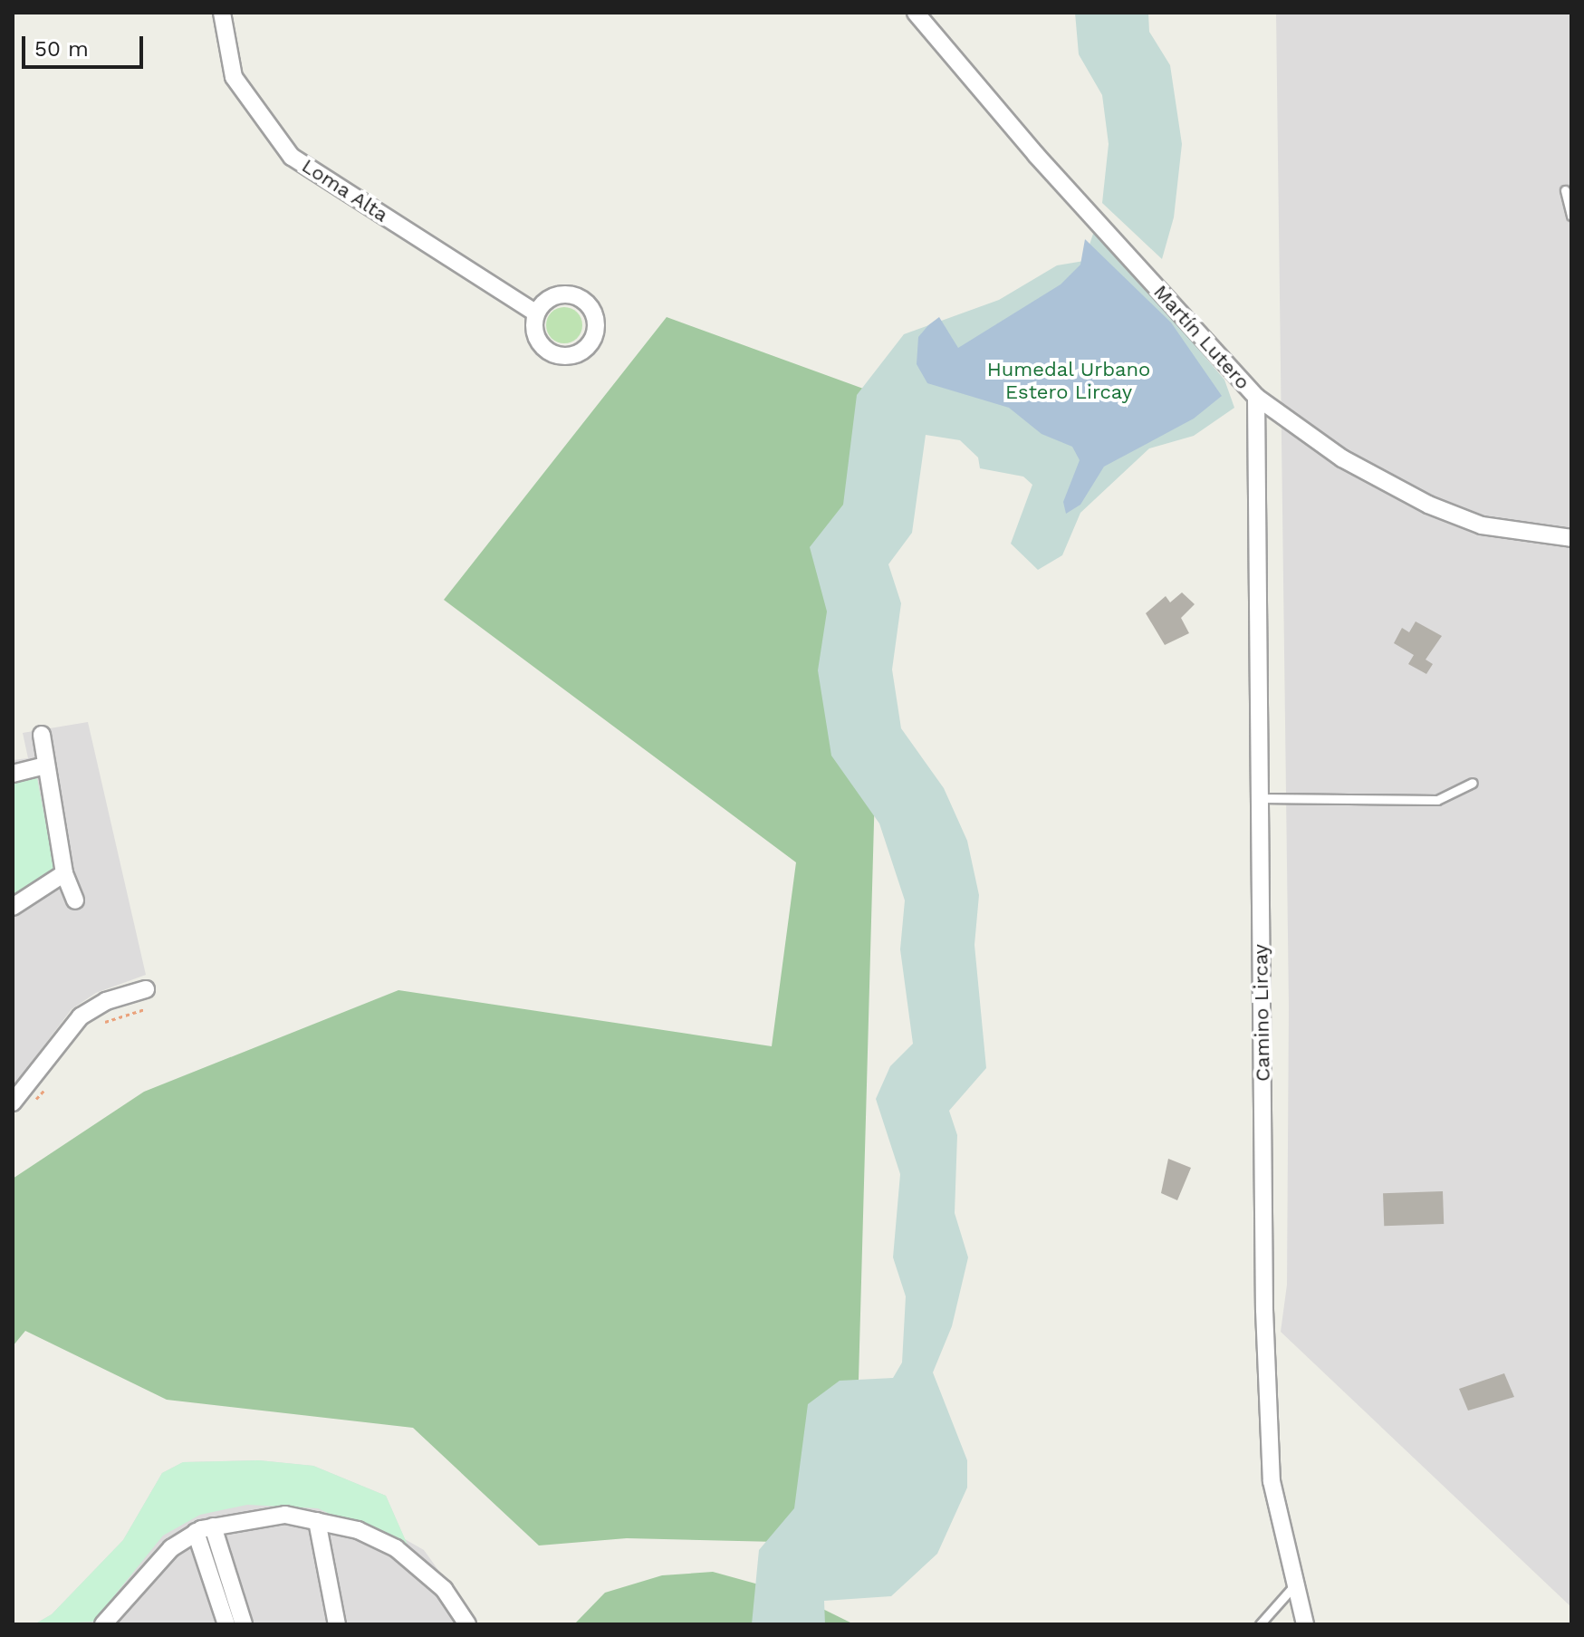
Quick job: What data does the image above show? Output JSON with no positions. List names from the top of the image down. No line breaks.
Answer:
{"streets":{"street":["Loma Alta","Martín Lutero","Camino Lircay"]},"crossings":[["Martín Lutero","Camino Lircay"]],"parks":["Humedal Urbano Estero Lircay"],"scale_bar":"50 m"}
